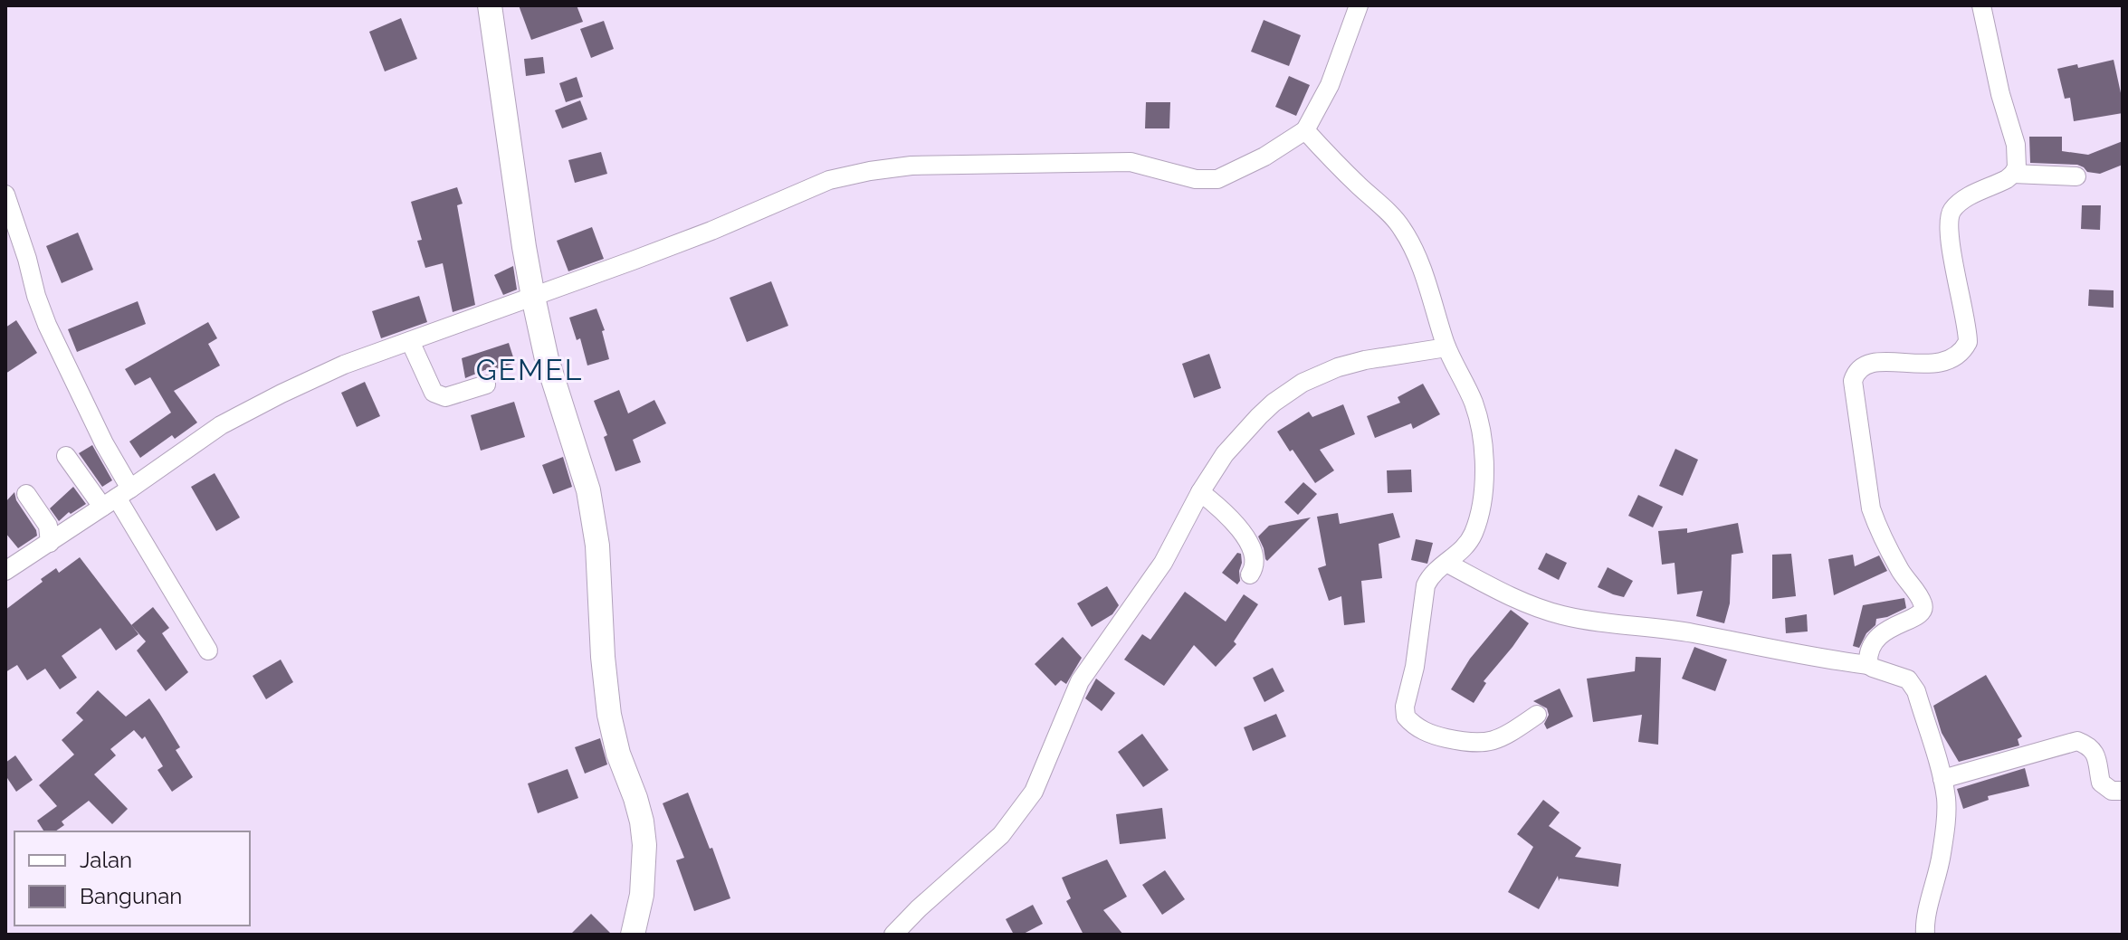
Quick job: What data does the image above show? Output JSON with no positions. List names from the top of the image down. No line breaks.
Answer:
{"districts":["GEMEL"],"legend":["Jalan","Bangunan"]}
